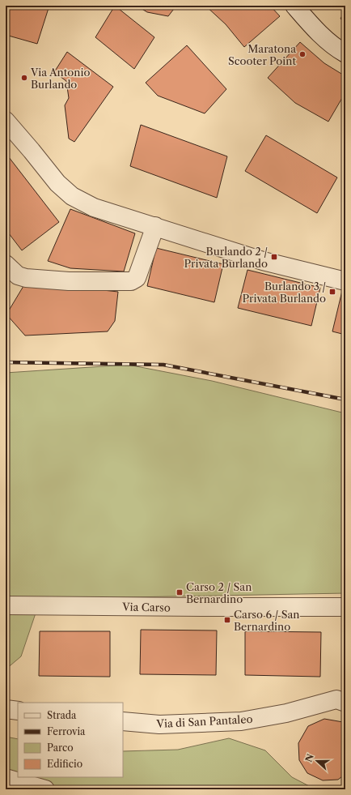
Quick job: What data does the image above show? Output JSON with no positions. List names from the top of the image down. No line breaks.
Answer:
{"streets":{"street":["Via Carso","Via di San Pantaleo"]},"places":{"other":["Maratona Scooter Point","Via Antonio Burlando"],"transit":["Burlando 2 / Privata Burlando","Burlando 3 / Privata Burlando","Carso 2 / San Bernardino","Carso 6 / San Bernardino"]},"legend":["Strada","Ferrovia","Parco","Edificio"],"north":"left"}
